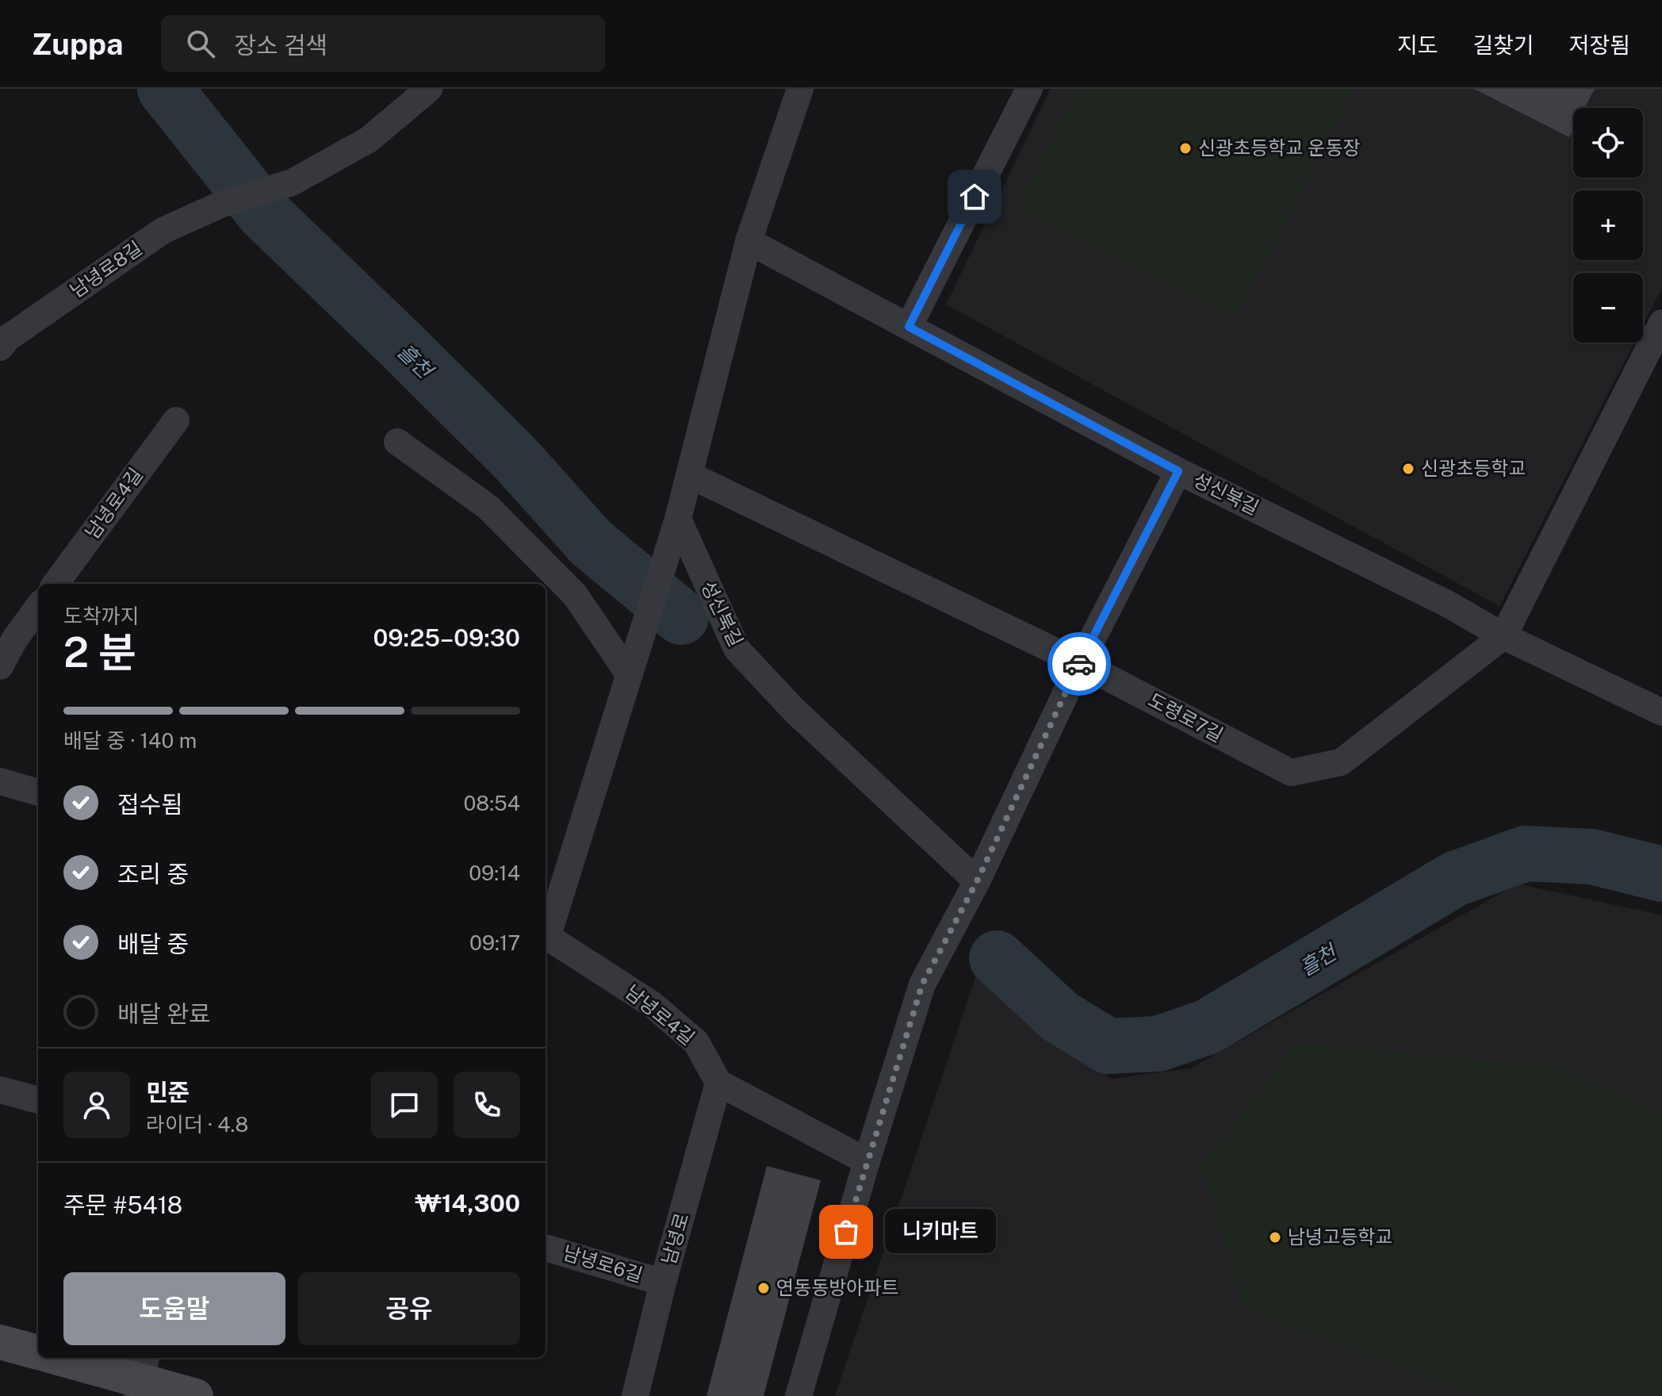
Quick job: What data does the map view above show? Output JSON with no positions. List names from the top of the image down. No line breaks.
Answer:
{"streets":{"street":["남녕로8길","성신북길","남녕로4길","도령로7길","남녕로","남녕로6길"]},"crossings":[["성신북길","도령로7길"],["남녕로4길","남녕로"],["남녕로","남녕로6길"]],"water":["흘천"],"places":["신광초등학교 운동장","신광초등학교","니키마트","남녕고등학교","연동동방아파트"],"page":{"header":"Zuppa","search":"장소 검색","nav":["지도","길찾기","저장됨"],"map_buttons":["+","−"],"heading":["2 분","도착까지","09:25–09:30"],"panel":["민준","라이더 · 4.8","주문 #5418","₩14,300"],"bar":"배달 중 · 140 m","list":[["접수됨","08:54"],["조리 중","09:14"],["배달 중","09:17"],"배달 완료"],"bubble":"니키마트","buttons":["도움말","공유"]}}
